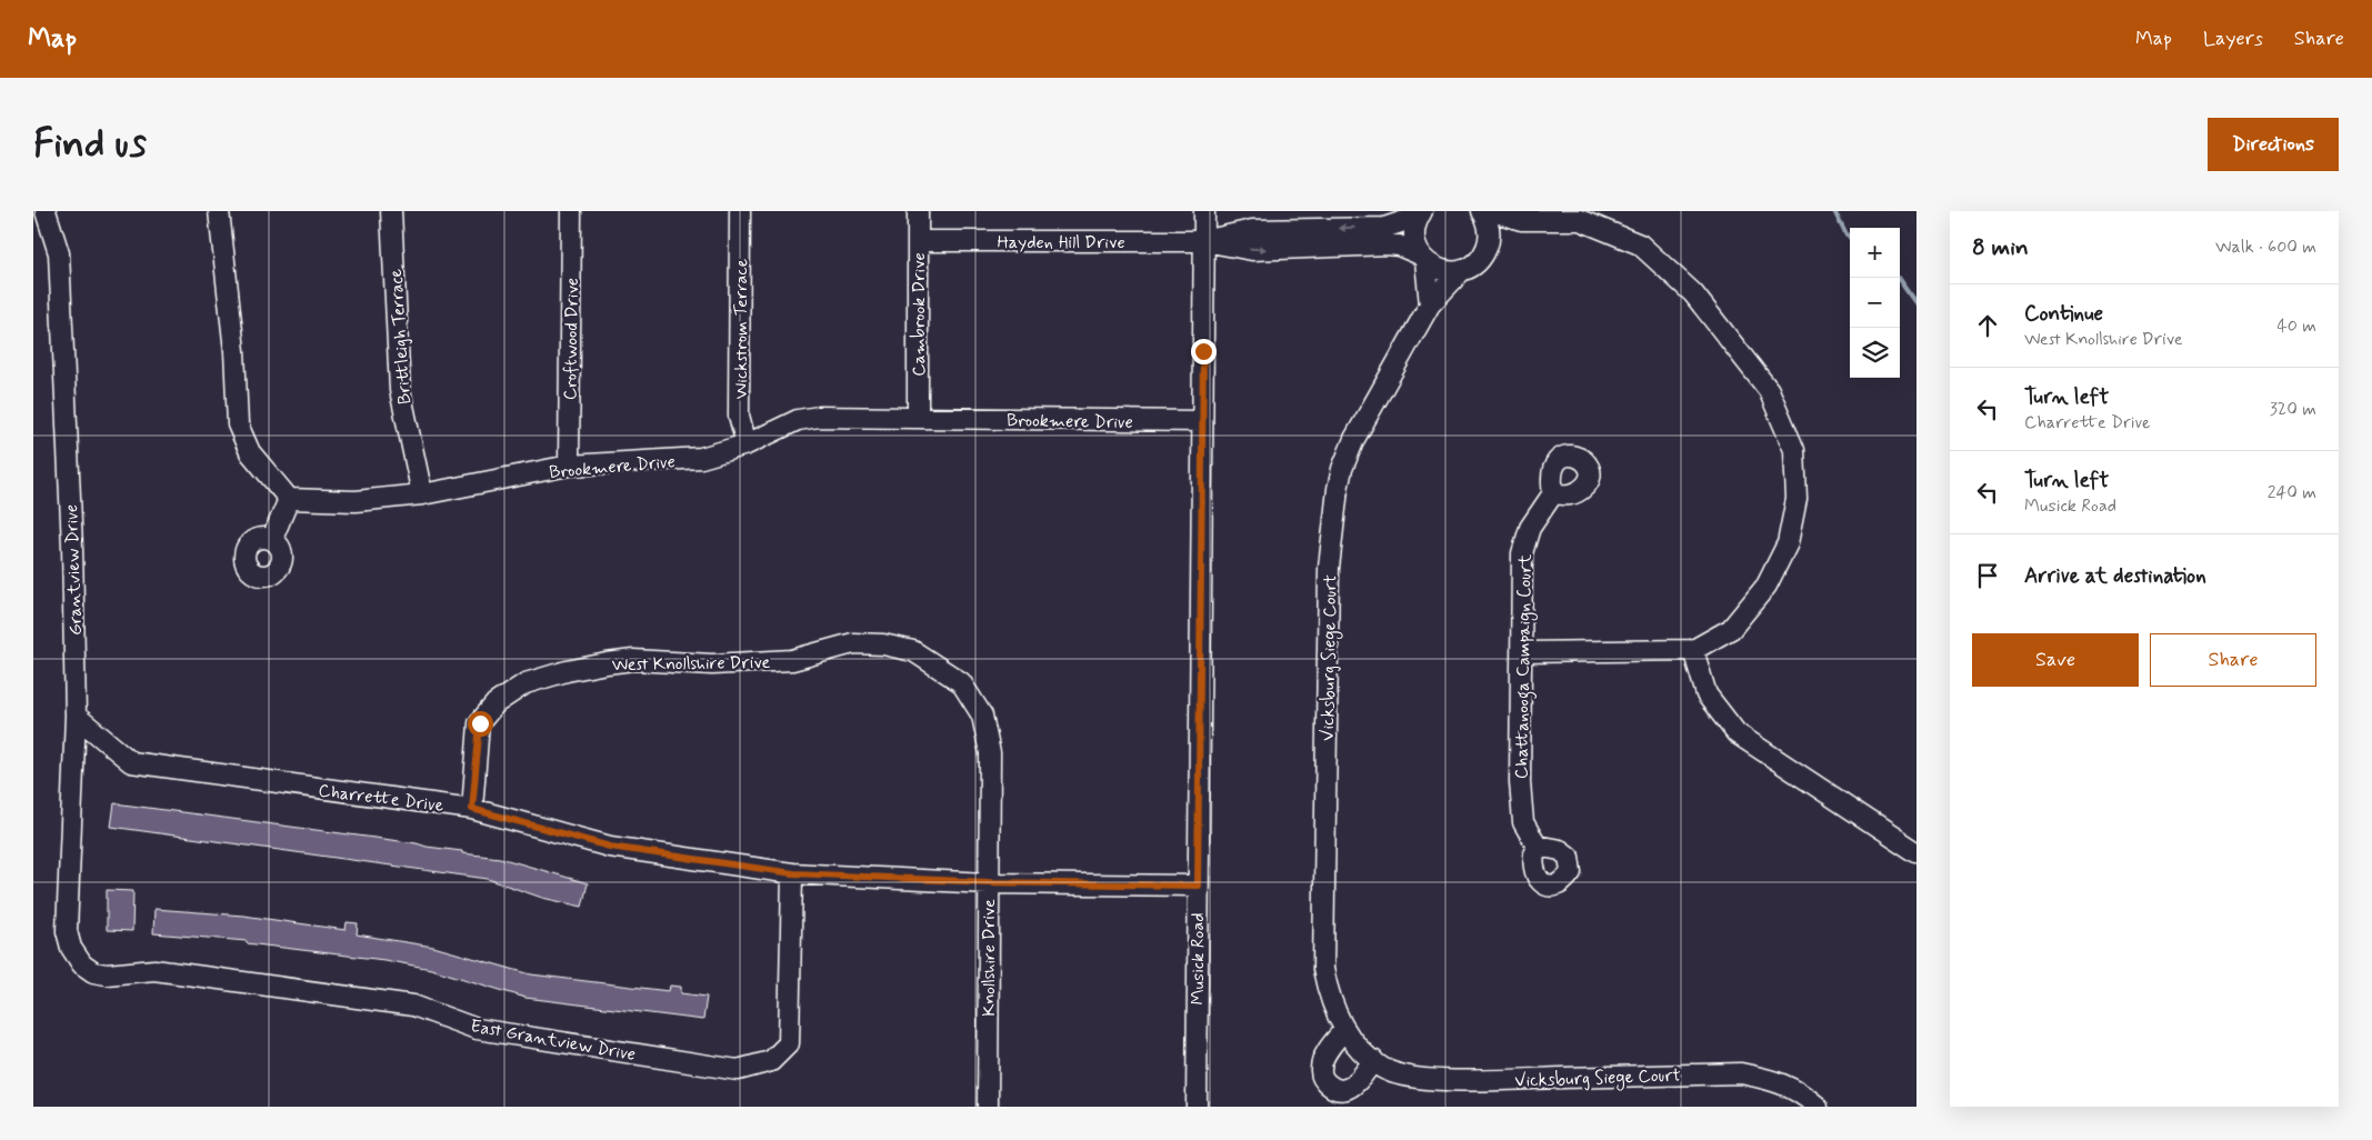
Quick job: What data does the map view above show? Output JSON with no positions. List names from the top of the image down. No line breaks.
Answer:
{"streets":{"street":["Hayden Hill Drive","Cambrook Drive","Wickstrom Terrace","Brittleigh Terrace","Croftwood Drive","Brookmere Drive","Grantview Drive","Vicksburg Siege Court","West Knollshire Drive","Chattanooga Campaign Court","Charrette Drive","Knollshire Drive","Musick Road","East Grantview Drive"]},"crossings":[["Hayden Hill Drive","Cambrook Drive"],["Hayden Hill Drive","Musick Road"],["Cambrook Drive","Brookmere Drive"],["Wickstrom Terrace","Brookmere Drive"],["Brittleigh Terrace","Brookmere Drive"],["Croftwood Drive","Brookmere Drive"],["Brookmere Drive","Musick Road"],["Grantview Drive","Charrette Drive"],["Grantview Drive","East Grantview Drive"],["West Knollshire Drive","Charrette Drive"],["West Knollshire Drive","Knollshire Drive"],["Charrette Drive","Knollshire Drive"],["Charrette Drive","Musick Road"],["Charrette Drive","East Grantview Drive"]],"page":{"header":"Map","nav":["Map","Layers","Share"],"buttons":["Directions",["Save","Share"]],"title":"Find us","heading":["8 min","Walk · 600 m"],"map_buttons":["+","−"],"list":[["Continue","West Knollshire Drive","40 m"],["Turn left","Charrette Drive","320 m"],["Turn left","Musick Road","240 m"],"Arrive at destination"]}}
